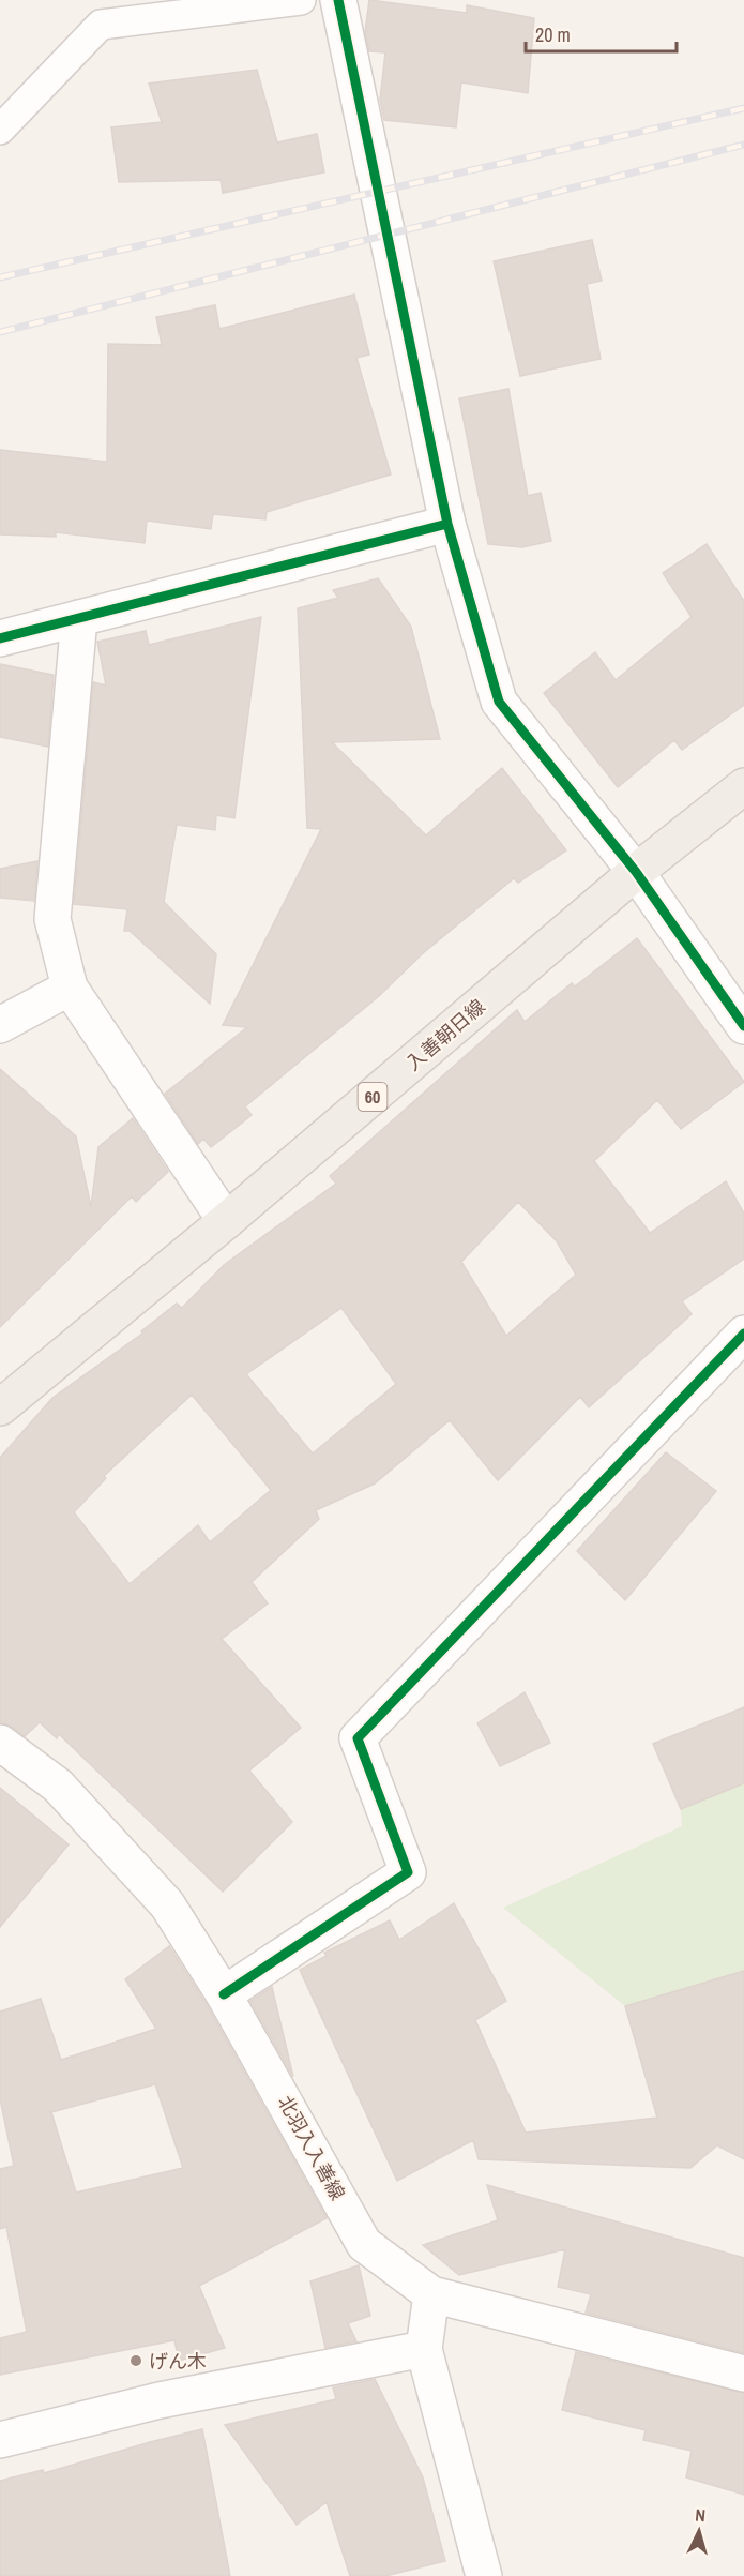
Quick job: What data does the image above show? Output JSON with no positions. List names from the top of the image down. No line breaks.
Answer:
{"streets":{"main road":["入善朝日線","60"],"street":["北羽入入善線"]},"places":["げん木"],"scale_bar":"20 m","north":"top"}
